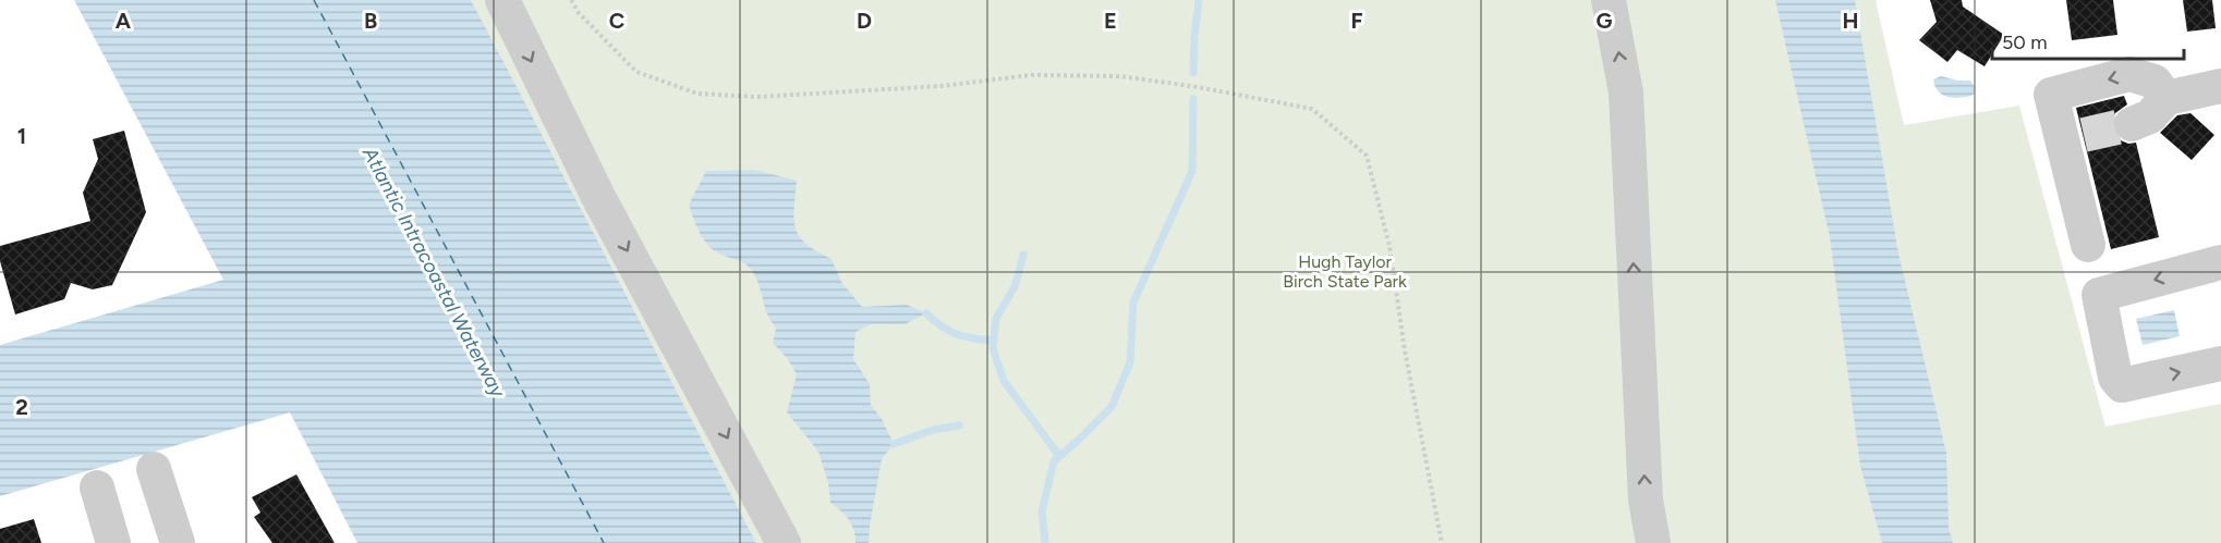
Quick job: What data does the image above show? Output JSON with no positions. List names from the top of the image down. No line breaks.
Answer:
{"water":["Atlantic Intracoastal Waterway"],"parks":["Hugh Taylor Birch State Park"],"scale_bar":"50 m","grid":{"columns":["A","B","C","D","E","F","G","H"],"rows":["1","2"]}}
